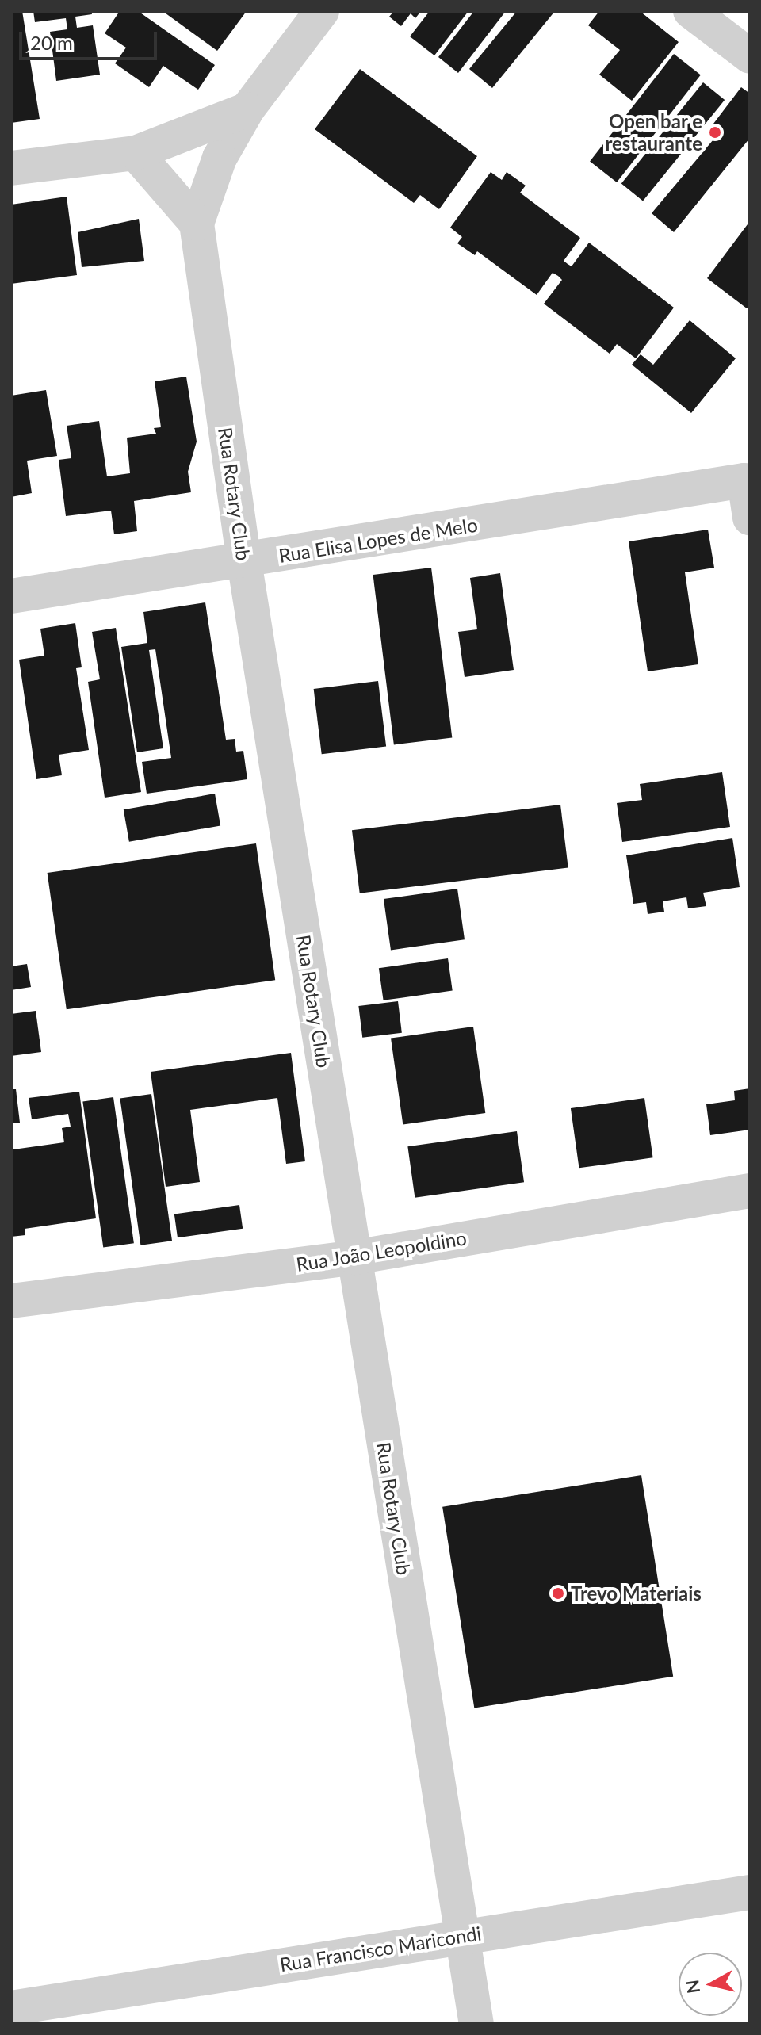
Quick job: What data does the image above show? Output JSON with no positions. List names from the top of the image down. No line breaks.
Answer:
{"streets":{"street":["Rua Rotary Club","Rua Elisa Lopes de Melo","Rua João Leopoldino","Rua Francisco Maricondi"]},"crossings":[["Rua Rotary Club","Rua Elisa Lopes de Melo"],["Rua Rotary Club","Rua João Leopoldino"],["Rua Rotary Club","Rua Francisco Maricondi"]],"places":["Open bar e restaurante","Trevo Materiais"],"scale_bar":"20 m","north":"left"}
